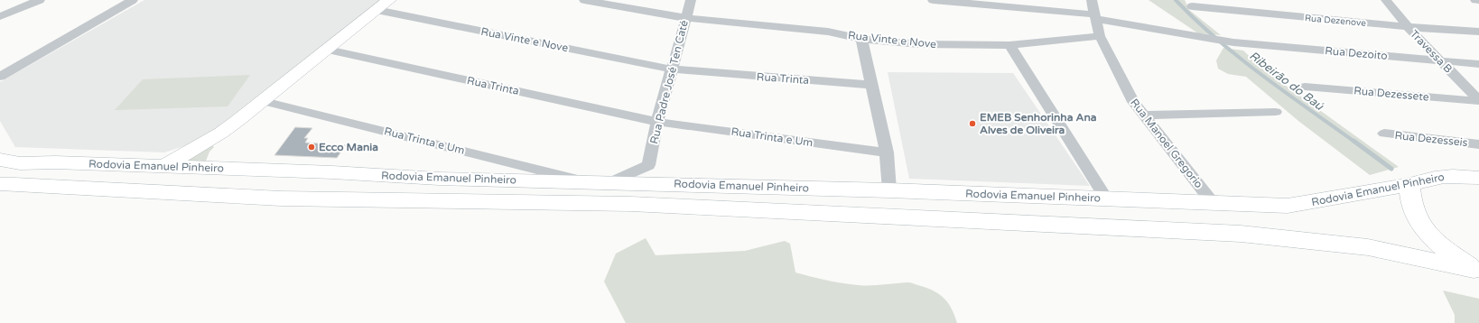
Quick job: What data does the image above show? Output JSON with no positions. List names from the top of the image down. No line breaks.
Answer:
{"streets":{"main road":["Rodovia Emanuel Pinheiro"],"street":["Rua Dezenove","Rua Vinte e Nove","Travessa B","Rua Dezoito","Rua Trinta","Rua Padre José Ten Caté","Rua Dezessete","Rua Trinta e Um","Rua Dezesseis","Rua Manoel Gregorio"]},"crossings":[["Rua Dezenove","Travessa B"],["Rua Vinte e Nove","Rua Trinta"],["Rua Vinte e Nove","Rua Padre José Ten Caté"],["Rua Vinte e Nove","Rua Manoel Gregorio"],["Travessa B","Rua Dezoito"],["Travessa B","Rua Dezessete"],["Rua Dezoito","Rua Manoel Gregorio"],["Rua Trinta","Rua Padre José Ten Caté"],["Rua Trinta","Rua Trinta e Um"],["Rua Padre José Ten Caté","Rua Trinta e Um"],["Rua Trinta e Um","Rodovia Emanuel Pinheiro"],["Rua Manoel Gregorio","Rodovia Emanuel Pinheiro"]],"water":["Ribeirão do Baú"],"places":["EMEB Senhorinha Ana Alves de Oliveira","Ecco Mania"]}
